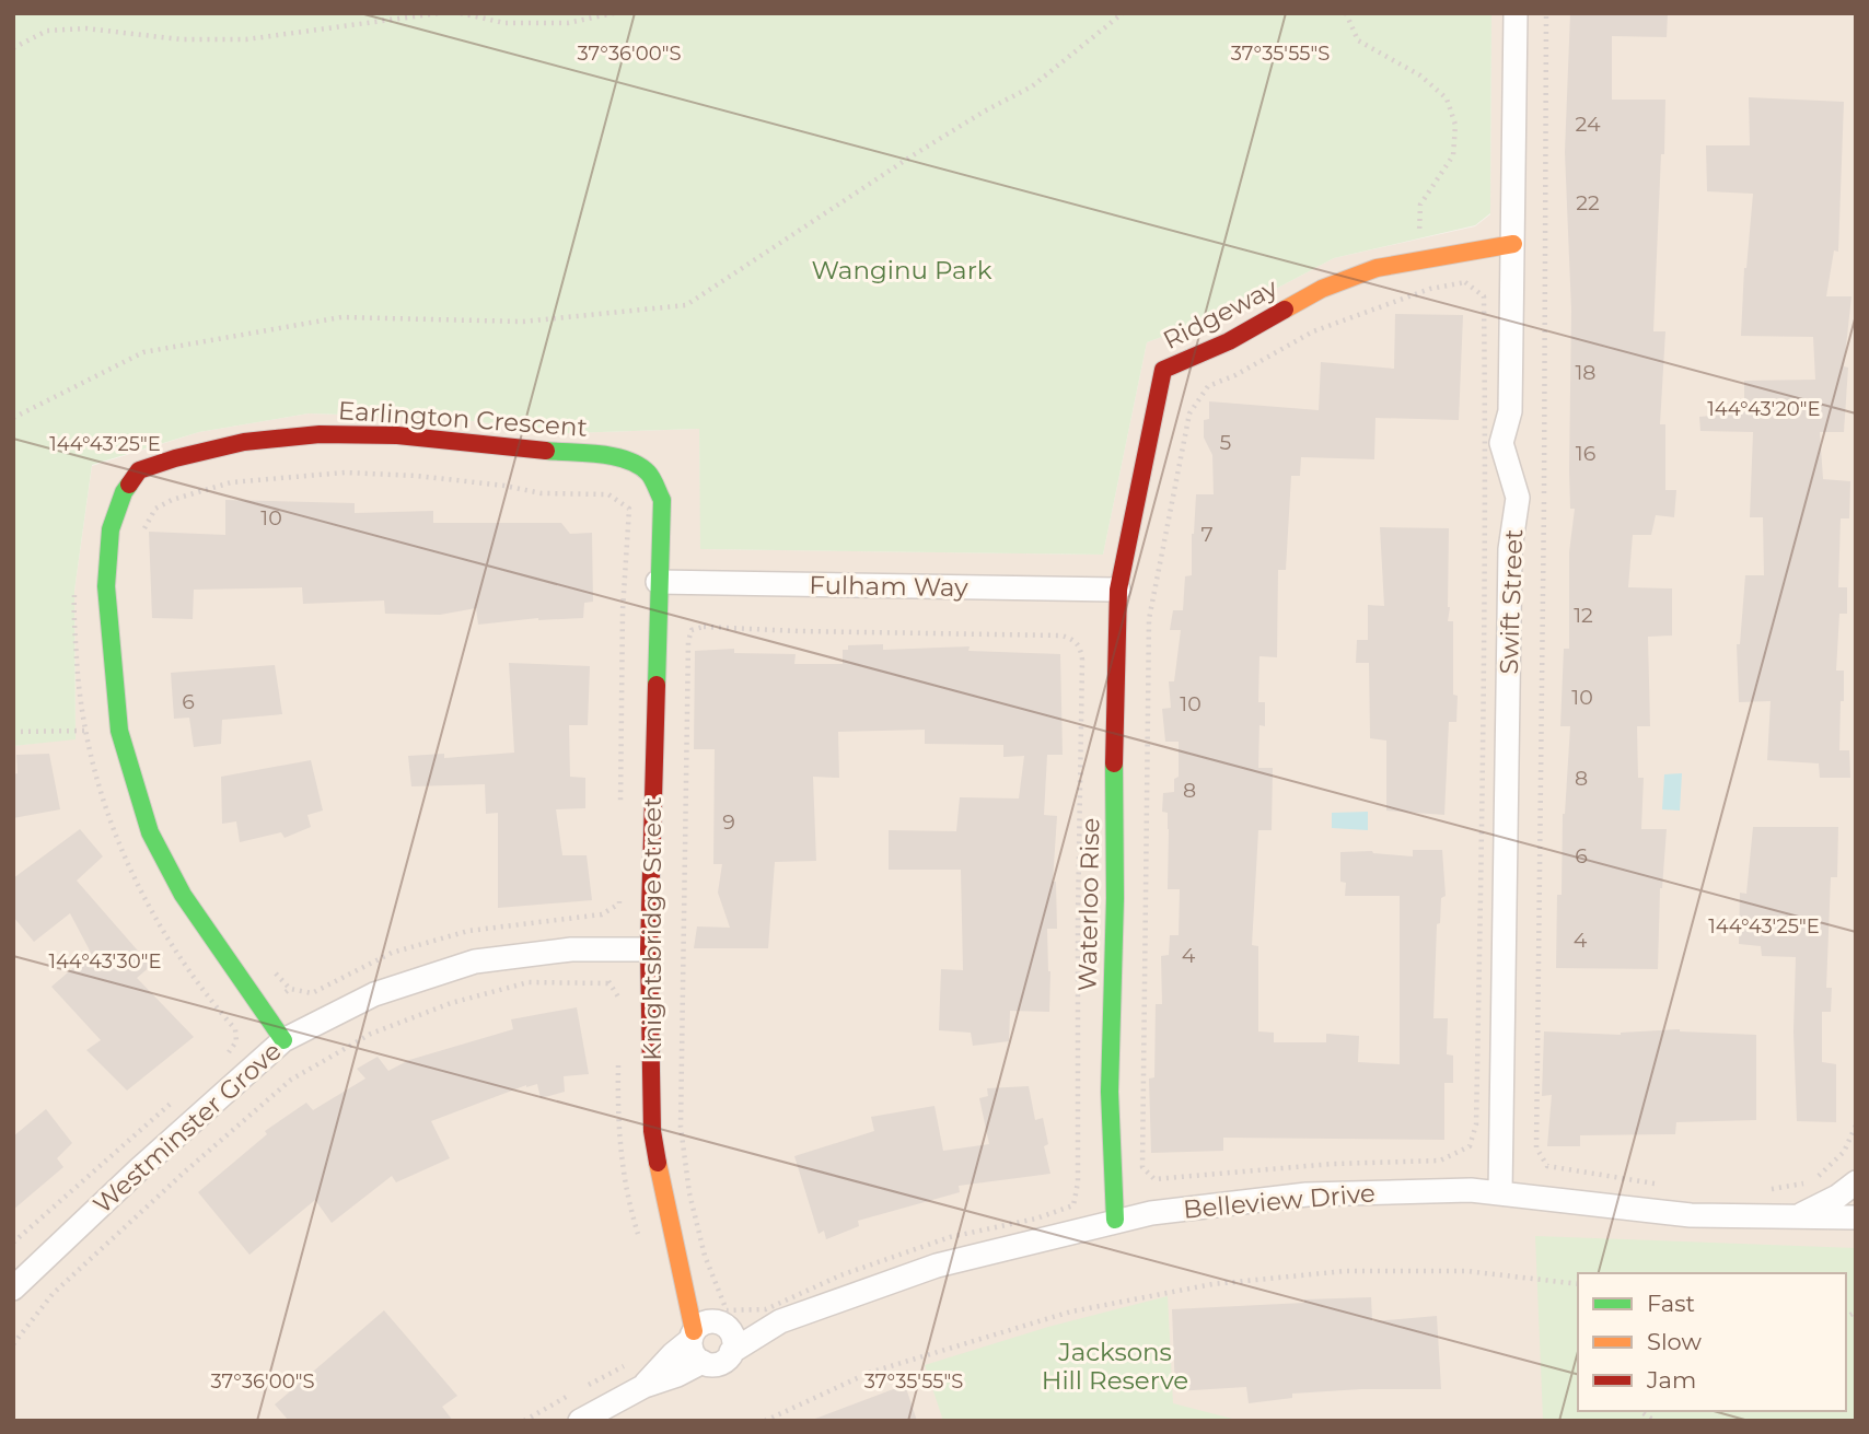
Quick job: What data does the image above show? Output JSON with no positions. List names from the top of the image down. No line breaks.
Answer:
{"streets":{"street":["Ridgeway","Earlington Crescent","Fulham Way","Swift Street","Waterloo Rise","Knightsbridge Street","Westminster Grove","Belleview Drive"]},"crossings":[["Ridgeway","Fulham Way"],["Ridgeway","Swift Street"],["Ridgeway","Waterloo Rise"],["Earlington Crescent","Fulham Way"],["Earlington Crescent","Knightsbridge Street"],["Earlington Crescent","Westminster Grove"],["Fulham Way","Waterloo Rise"],["Fulham Way","Knightsbridge Street"],["Swift Street","Belleview Drive"],["Waterloo Rise","Belleview Drive"],["Knightsbridge Street","Westminster Grove"],["Knightsbridge Street","Belleview Drive"]],"parks":["Wanginu Park","Jacksons Hill Reserve"],"house_numbers":["24","22","18","5","16","10","7","12","10","6","10","8","8","9","6","4","4"],"legend":["Fast","Slow","Jam"],"coordinates":["37°36'00\"S","37°35'55\"S","144°43'20\"E","144°43'25\"E","144°43'30\"E"]}
